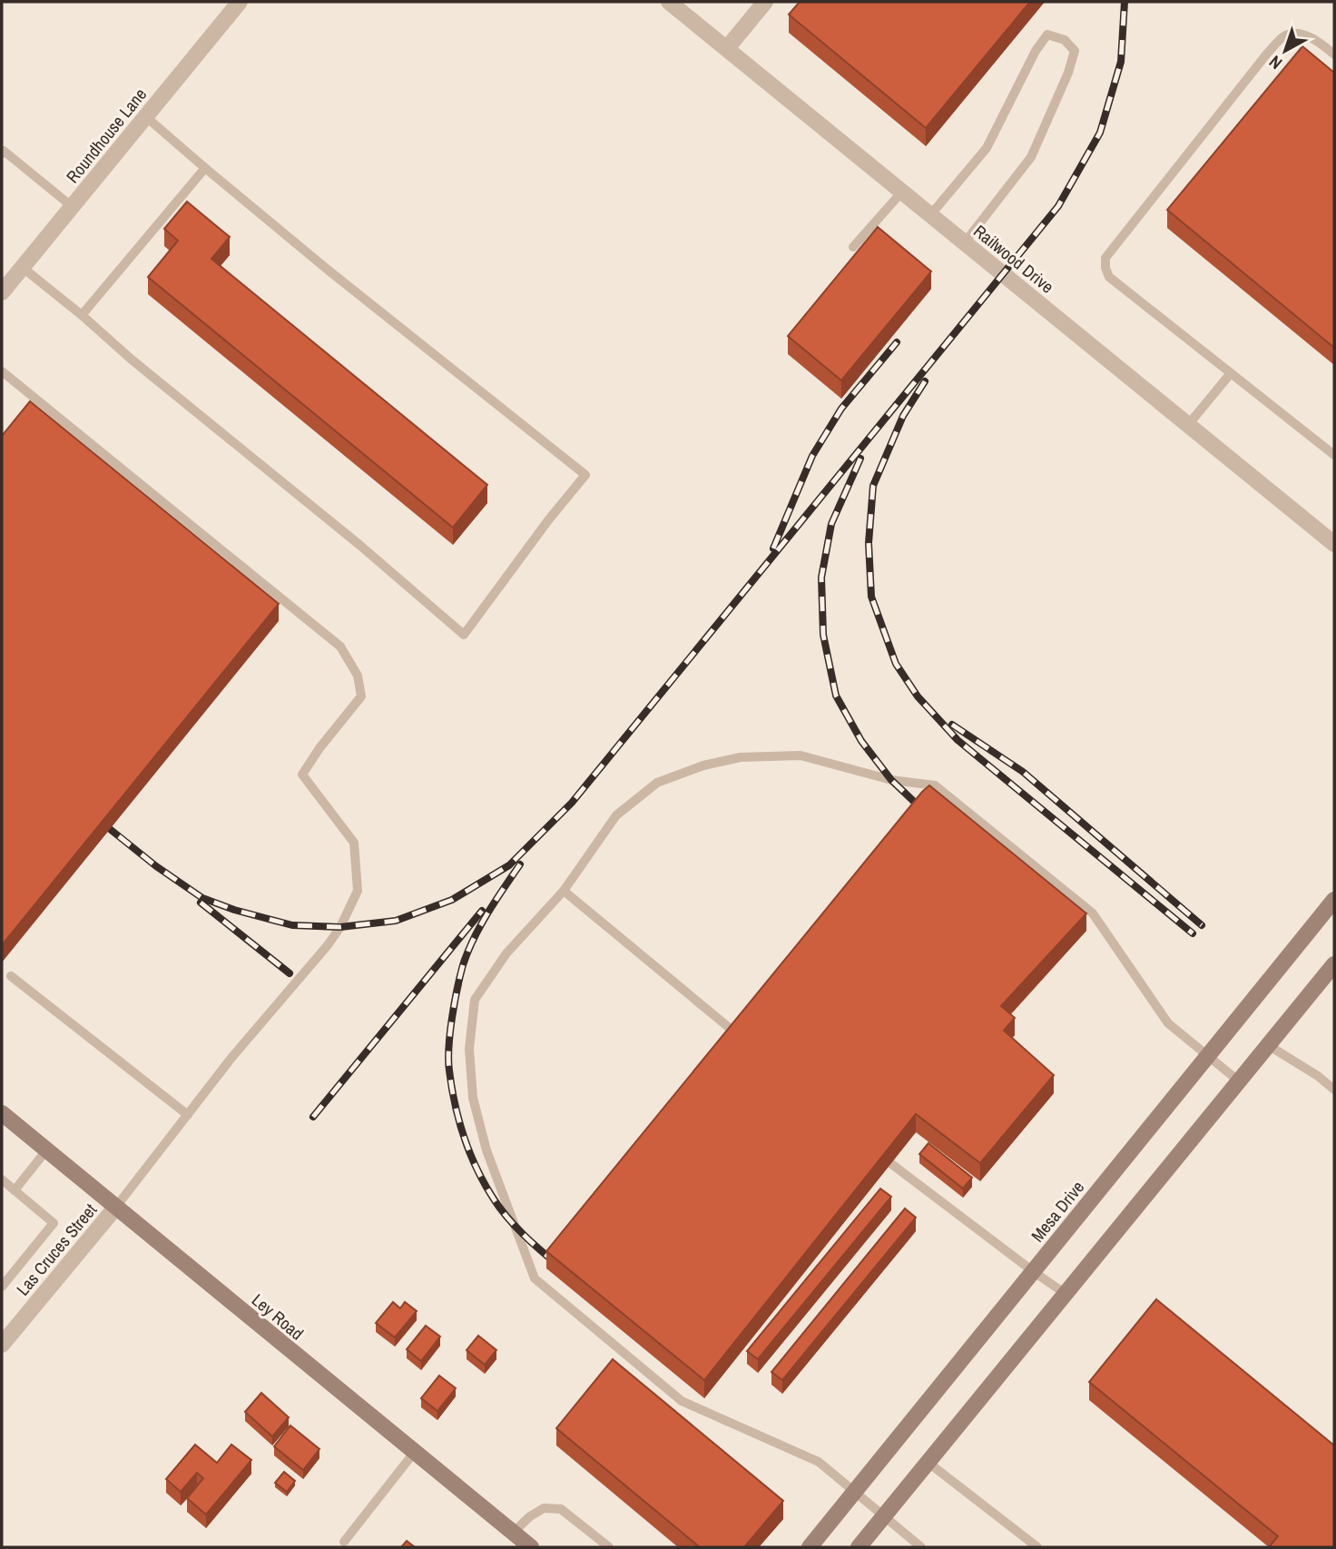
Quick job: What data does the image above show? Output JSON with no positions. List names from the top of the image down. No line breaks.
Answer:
{"streets":{"main road":["Mesa Drive","Ley Road"],"street":["Roundhouse Lane","Railwood Drive","Las Cruces Street"]},"crossings":[["Las Cruces Street","Ley Road"]],"north":"bottom left"}
